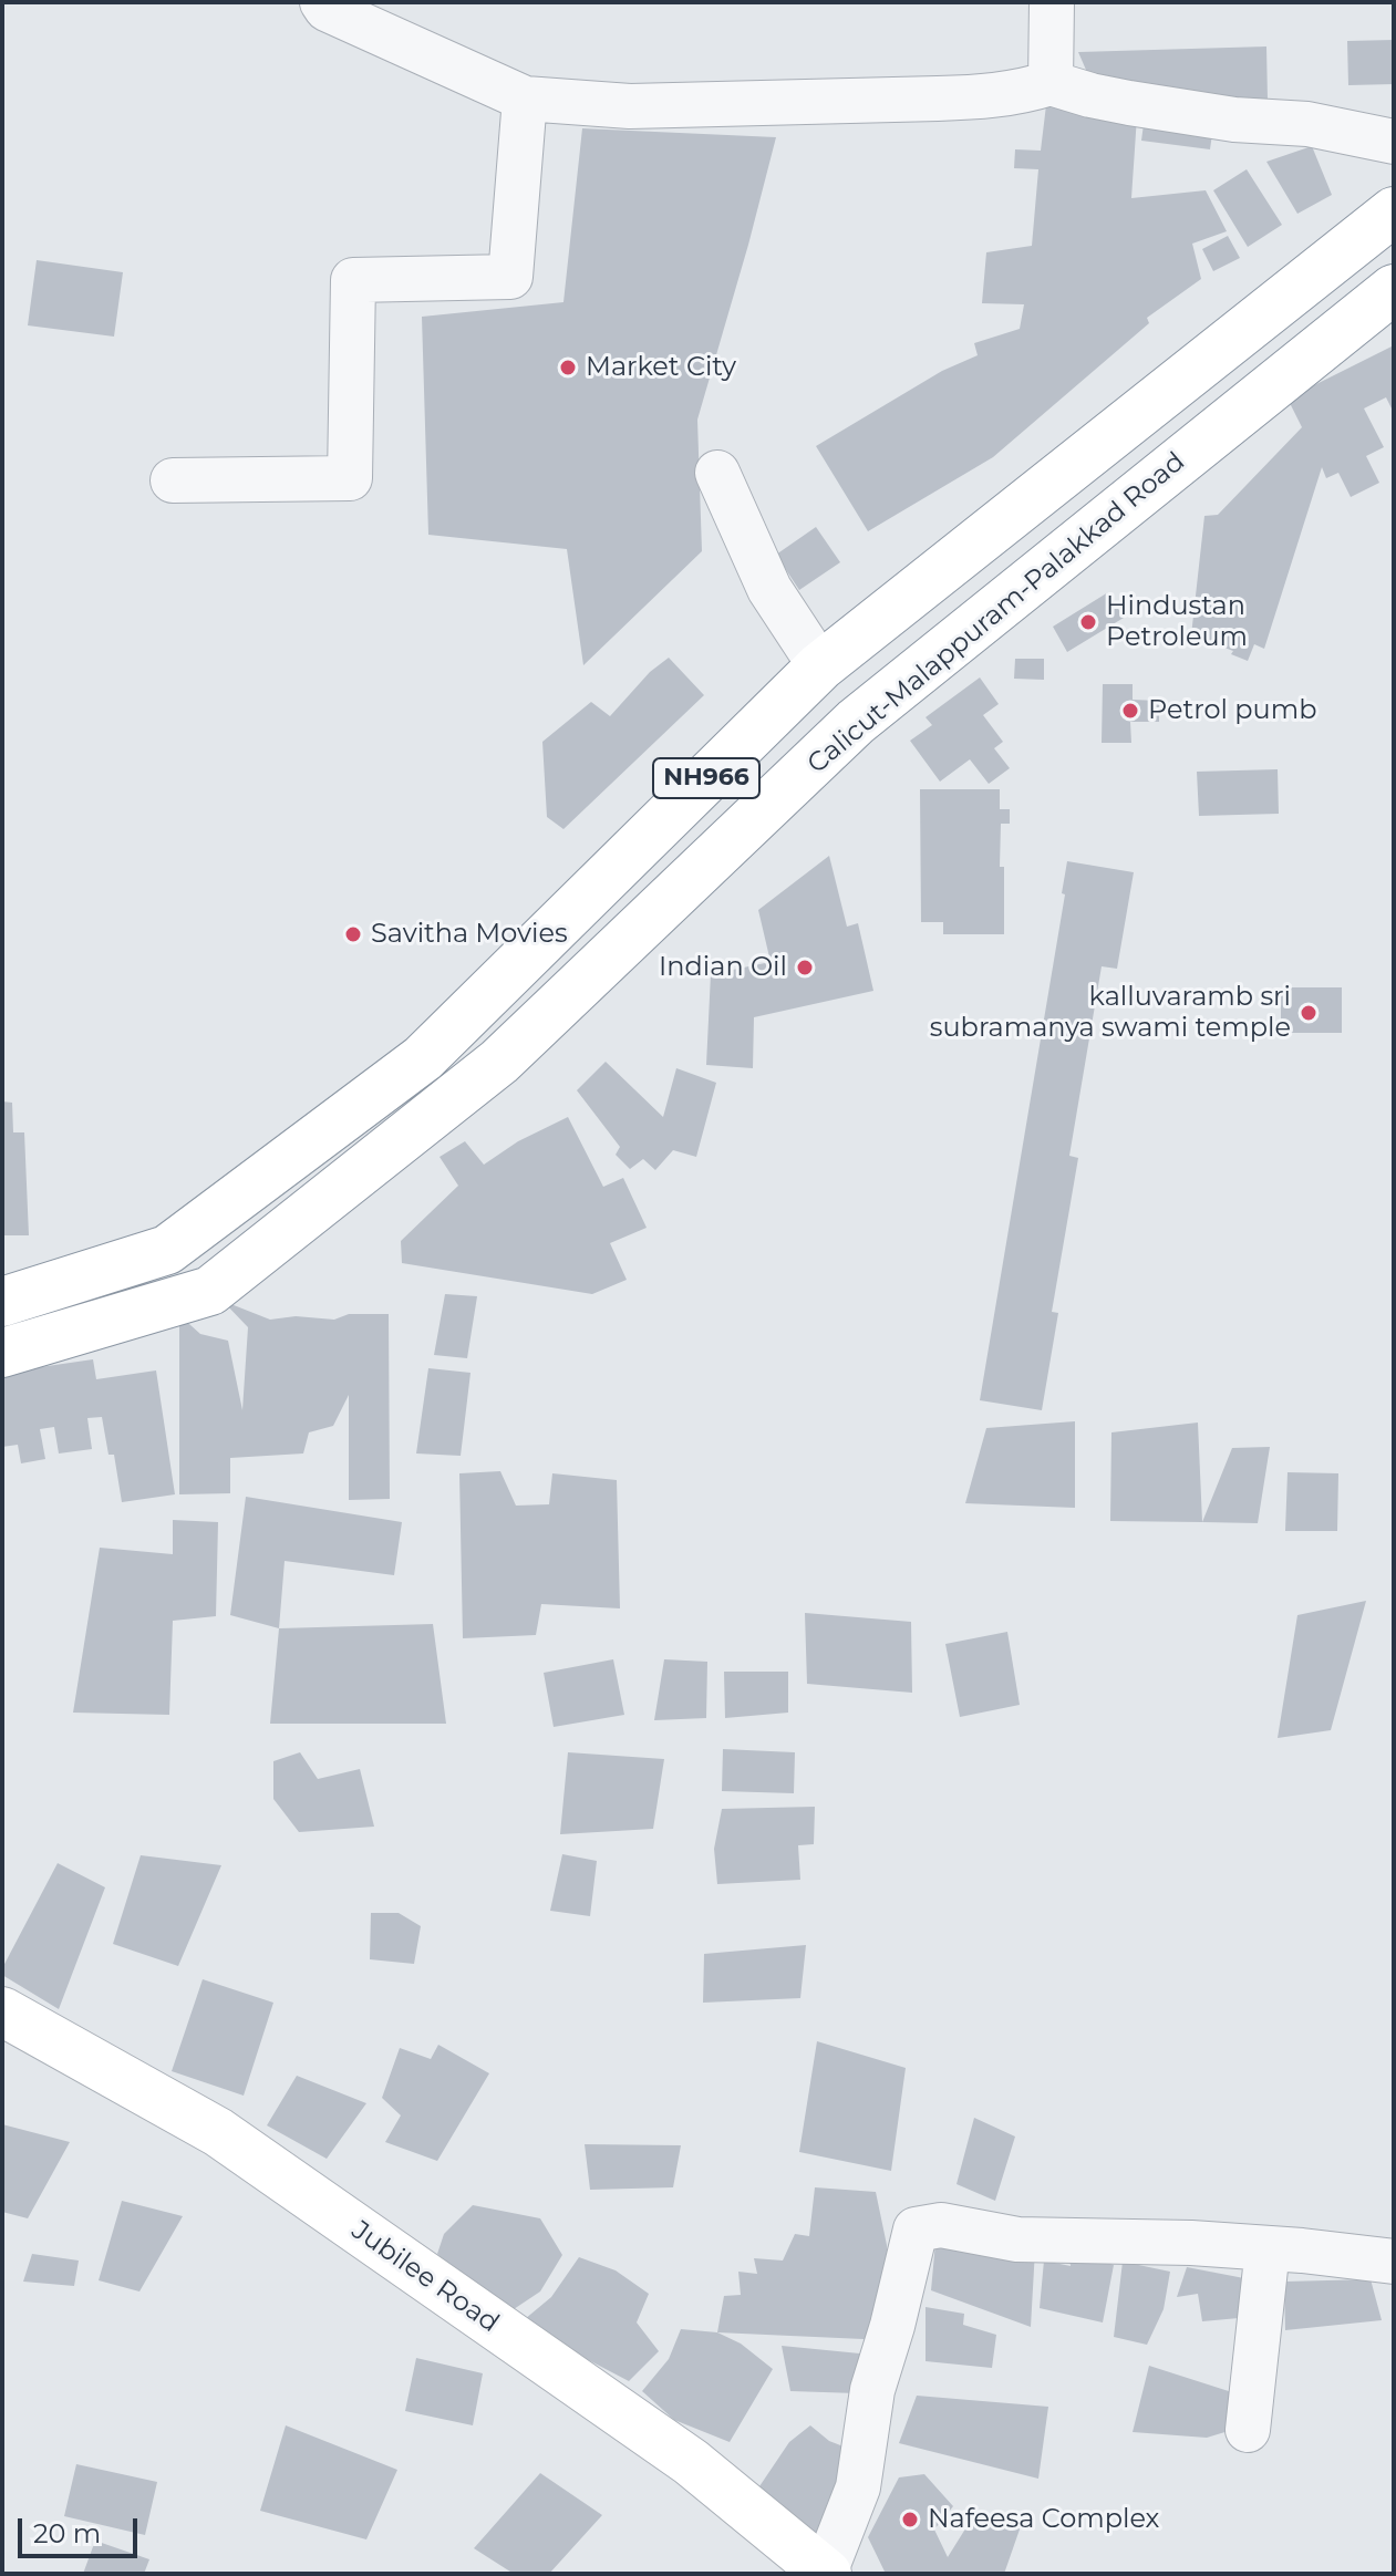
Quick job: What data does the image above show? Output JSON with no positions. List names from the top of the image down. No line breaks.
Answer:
{"streets":{"main road":["Calicut-Malappuram-Palakkad Road","NH966","Jubilee Road"]},"places":["Market City","Hindustan Petroleum","Petrol pumb","Savitha Movies","Indian Oil","kalluvaramb sri subramanya swami temple","Nafeesa Complex"],"scale_bar":"20 m"}
